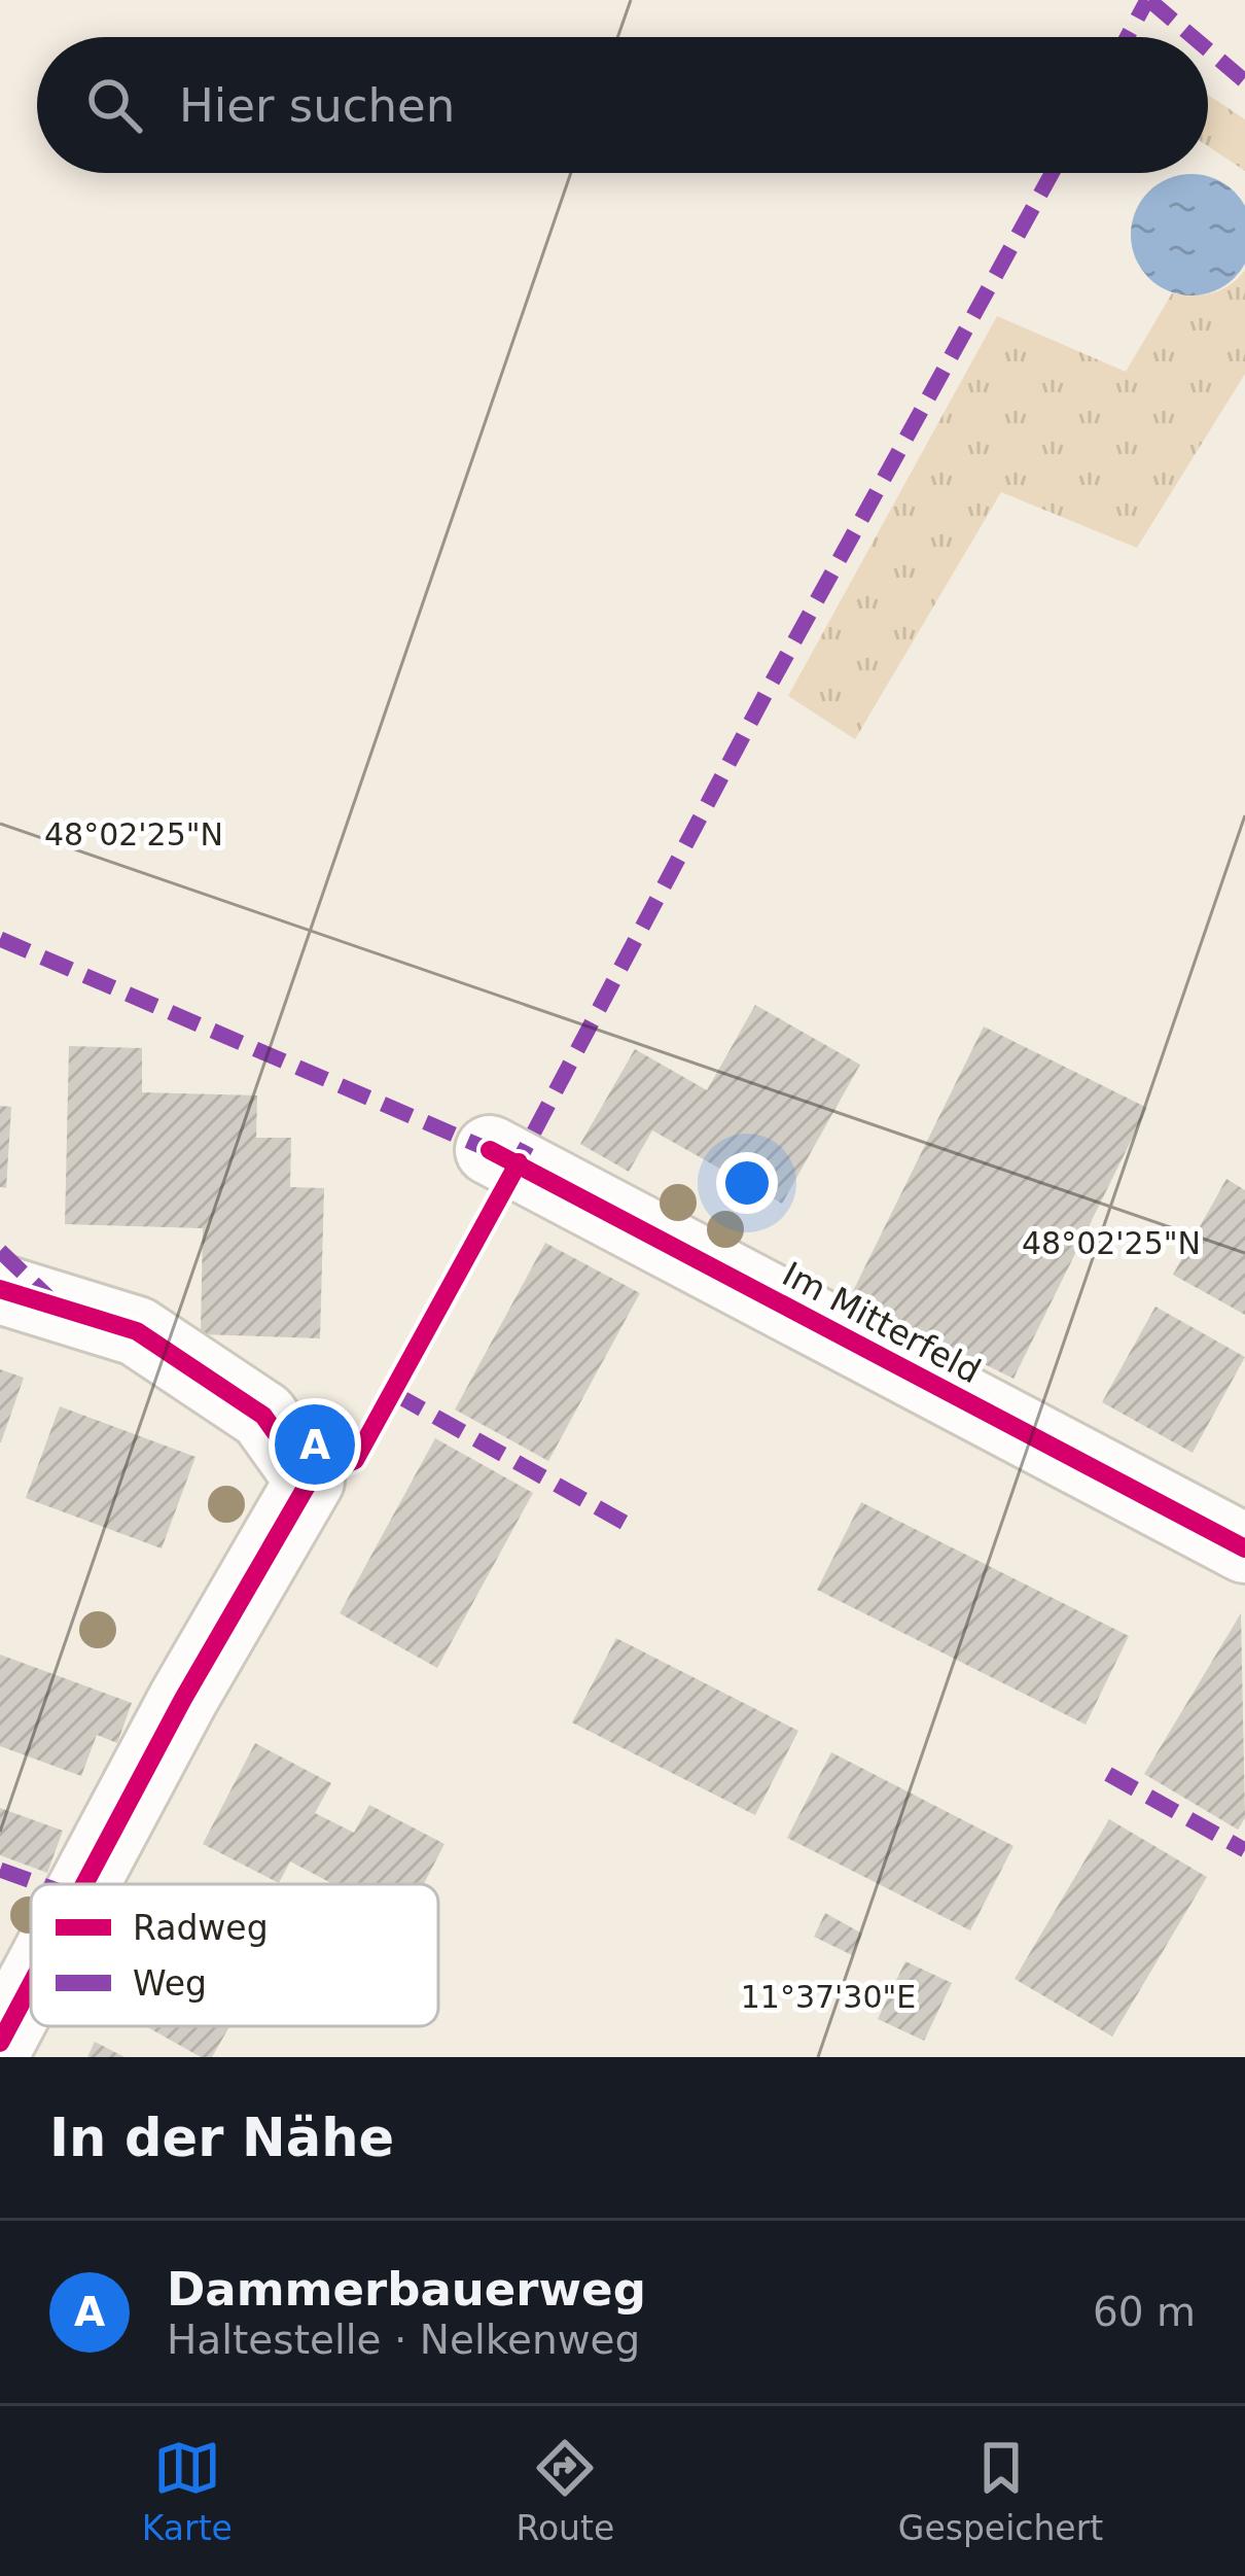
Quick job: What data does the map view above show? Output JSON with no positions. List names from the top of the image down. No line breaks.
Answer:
{"streets":{"street":["Im Mitterfeld"]},"legend":["Radweg","Weg"],"page":{"search":"Hier suchen","pins":"A","heading":"In der Nähe","list":[{"mark":"A","name":"Dammerbauerweg","note":"Haltestelle · Nelkenweg","value":"60 m"}],"nav":["Karte","Route","Gespeichert"]},"coordinates":["48°02'25\"N","11°37'30\"E"]}
